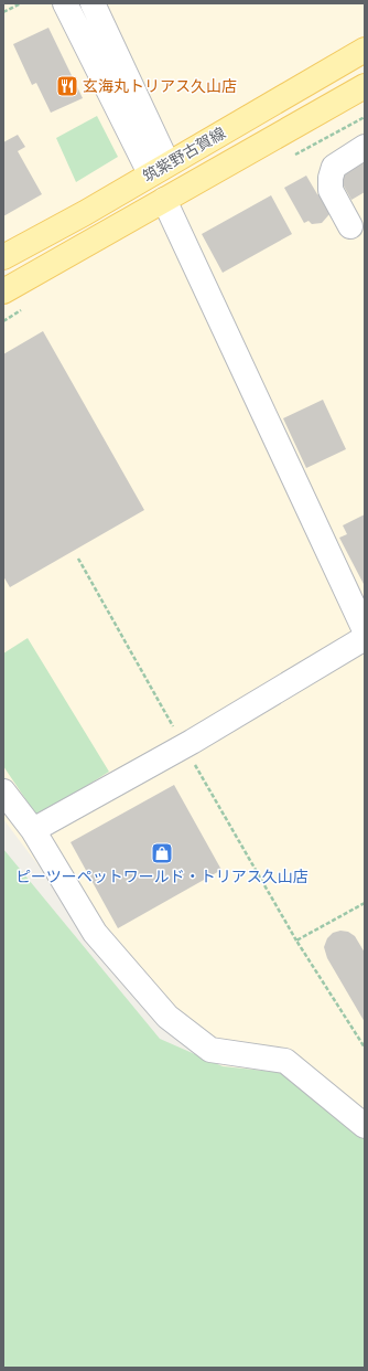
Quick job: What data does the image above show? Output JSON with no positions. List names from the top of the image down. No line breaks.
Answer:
{"streets":{"main road":["筑紫野古賀線"]},"places":{"restaurant":["玄海丸トリアス久山店"],"shop":["ピーツーペットワールド・トリアス久山店"]}}
